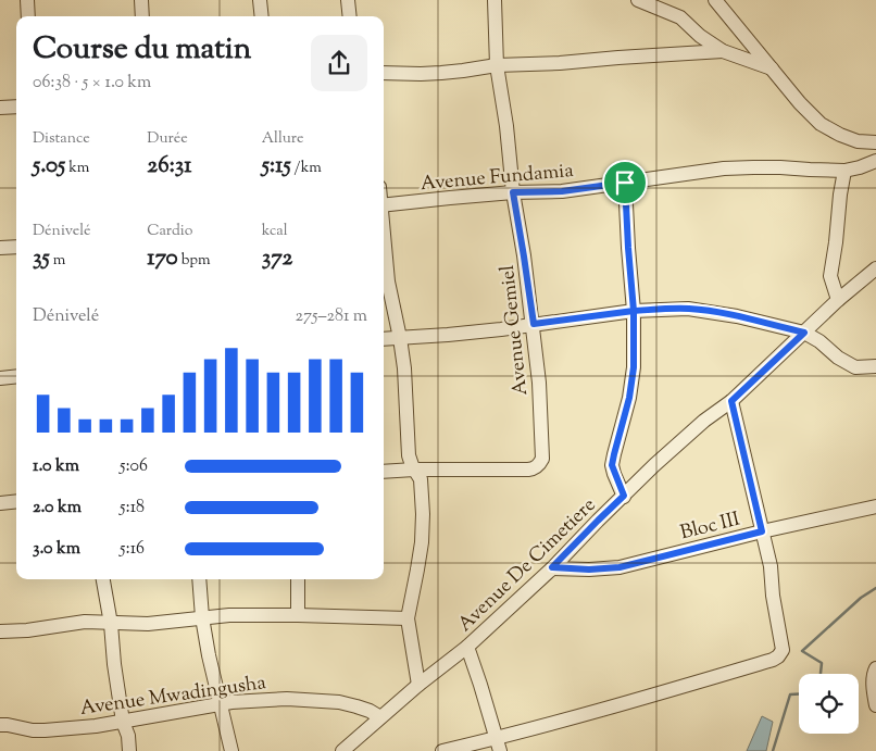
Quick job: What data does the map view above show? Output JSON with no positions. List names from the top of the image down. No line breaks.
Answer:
{"streets":{"street":["Avenue Fundamia","Avenue Gemiel","Bloc III","Avenue De Cimetiere","Avenue Mwadingusha"]},"crossings":[["Avenue Fundamia","Avenue Gemiel"],["Bloc III","Avenue De Cimetiere"],["Avenue De Cimetiere","Avenue Mwadingusha"]],"page":{"heading":["Course du matin","06:38 · 5 × 1.0 km"],"stats":[["Distance","5.05 km"],["Durée","26:31"],["Allure","5:15 /km"],["Dénivelé","35 m"],["Cardio","170 bpm"],["kcal","372"]],"chart":["Dénivelé","275–281 m"],"list":[{"name":"1.0 km","note":"5:06"},{"name":"2.0 km","note":"5:18"},{"name":"3.0 km","note":"5:16"}]}}
